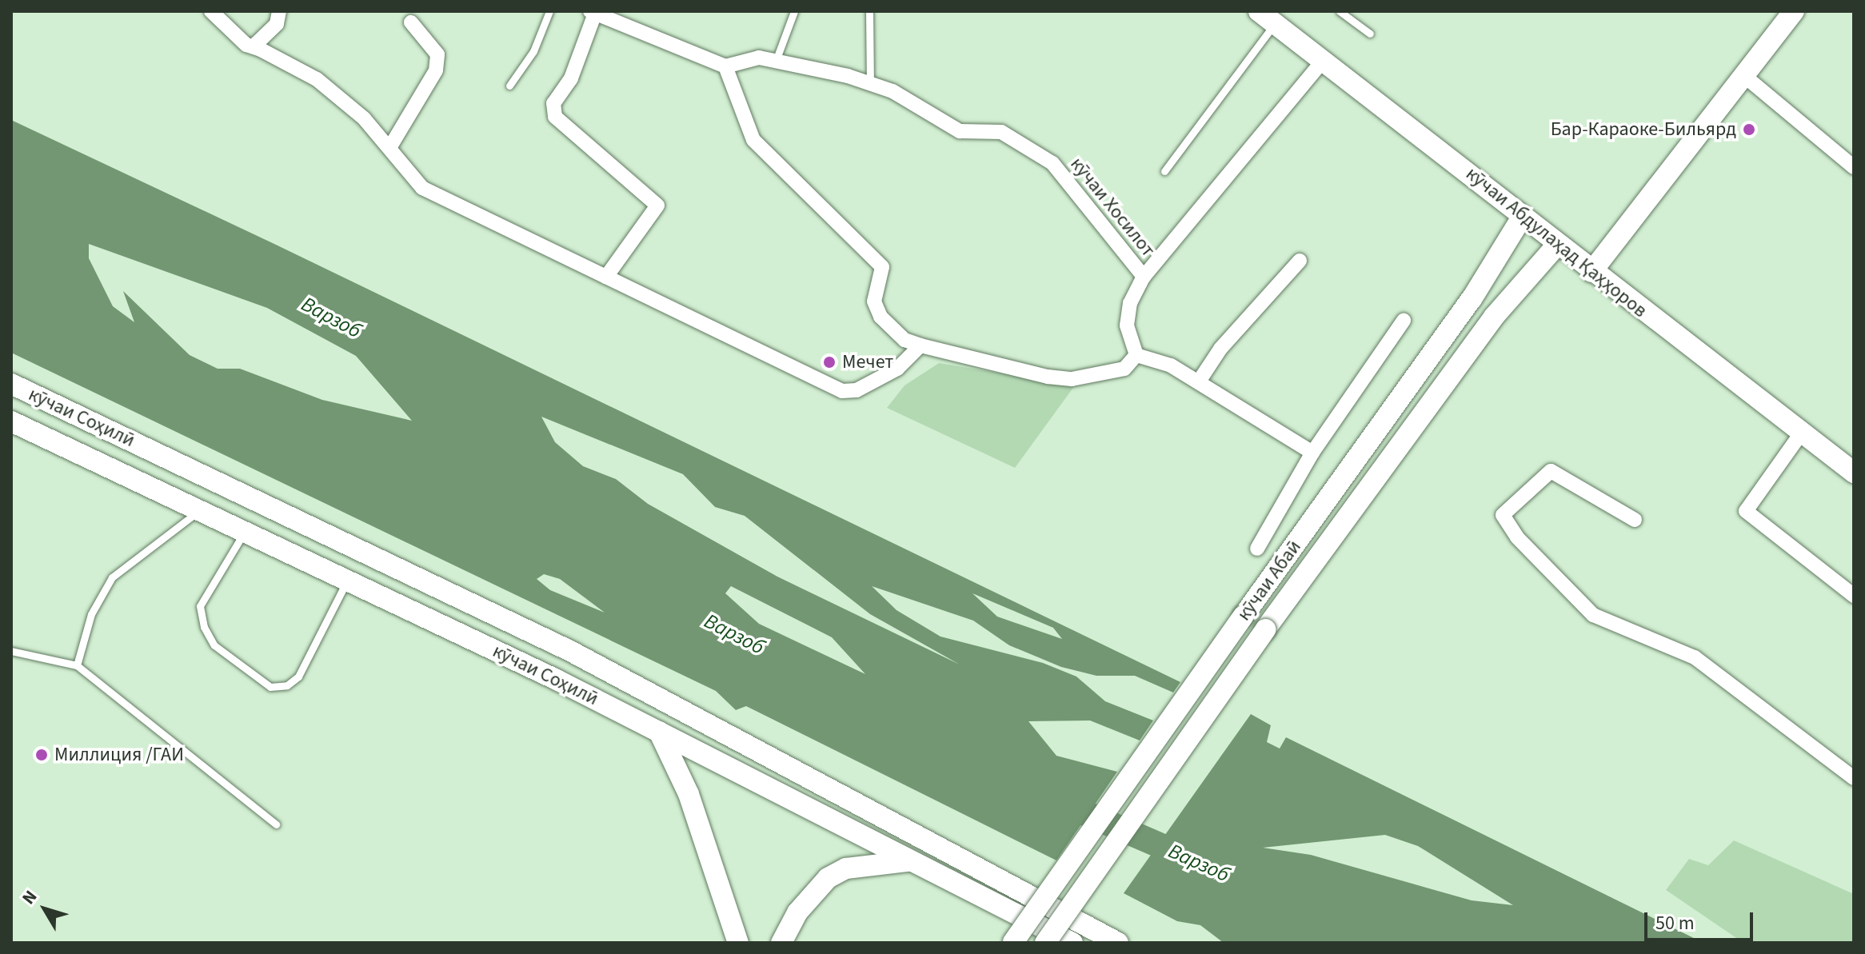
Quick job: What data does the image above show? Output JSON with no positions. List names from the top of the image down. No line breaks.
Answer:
{"streets":{"main road":["кӯчаи Абдулаҳад Қаҳҳоров","кӯчаи Соҳилӣ","кӯчаи Абаӣ"],"street":["кӯчаи Хосилот"]},"crossings":[["кӯчаи Абдулаҳад Қаҳҳоров","кӯчаи Абаӣ"]],"water":["Варзоб"],"places":["Бар-Караоке-Бильярд","Мечет","Миллиция /ГАИ"],"scale_bar":"50 m","north":"top left"}
